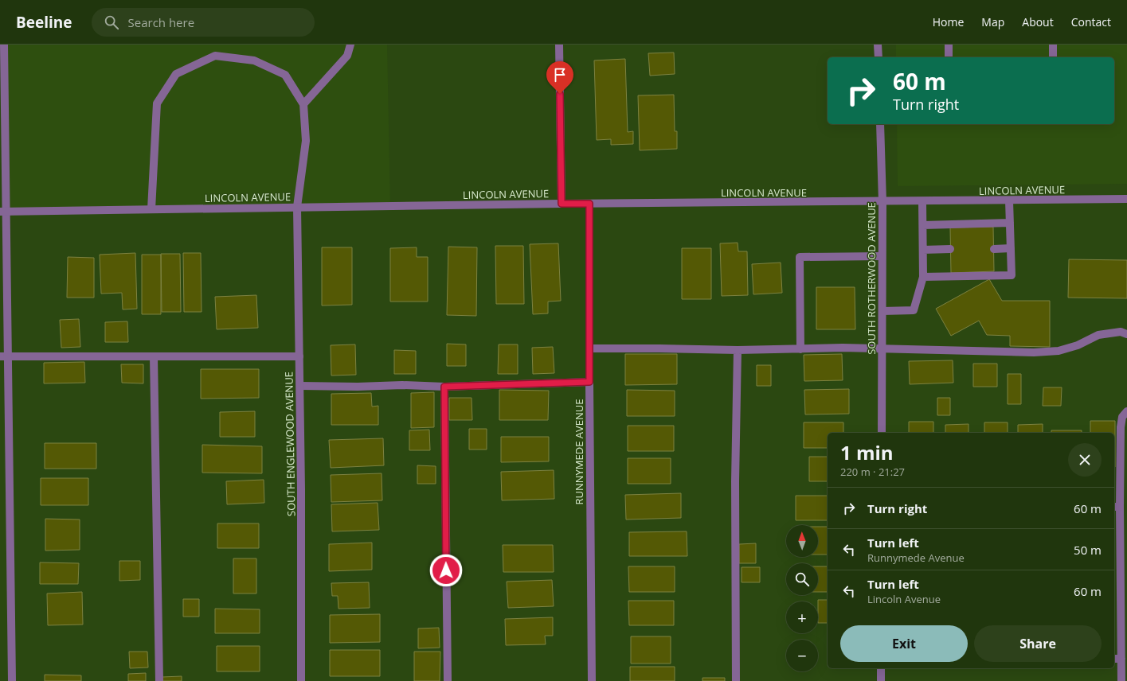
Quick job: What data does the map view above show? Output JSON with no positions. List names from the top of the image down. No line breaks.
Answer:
{"streets":{"street":["LINCOLN AVENUE","SOUTH ROTHERWOOD AVENUE","SOUTH ENGLEWOOD AVENUE","RUNNYMEDE AVENUE"]},"crossings":[["LINCOLN AVENUE","SOUTH ROTHERWOOD AVENUE"],["LINCOLN AVENUE","SOUTH ENGLEWOOD AVENUE"],["LINCOLN AVENUE","RUNNYMEDE AVENUE"]],"north":"top","page":{"header":"Beeline","search":"Search here","nav":["Home","Map","About","Contact"],"turn":["60 m","Turn right"],"heading":["1 min","220 m · 21:27"],"list":[{"name":"Turn right","value":"60 m"},{"name":"Turn left","note":"Runnymede Avenue","value":"50 m"},{"name":"Turn left","note":"Lincoln Avenue","value":"60 m"}],"map_buttons":["+","−"],"buttons":["Exit","Share"]}}
